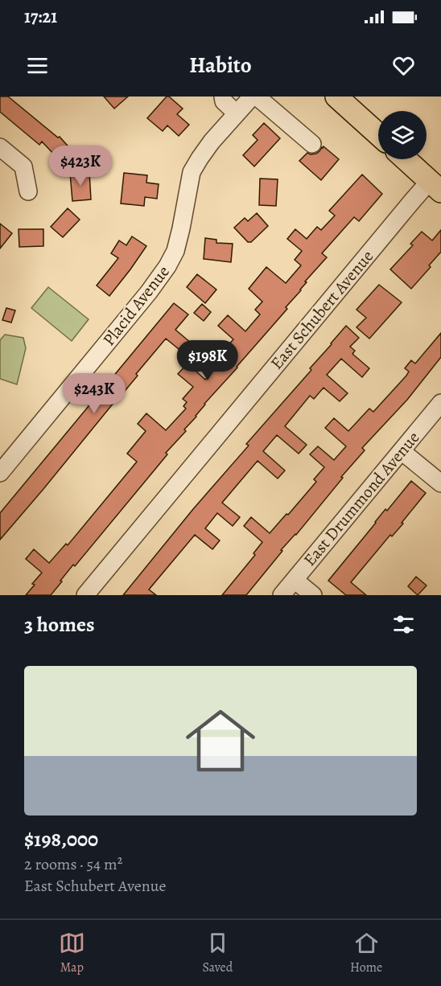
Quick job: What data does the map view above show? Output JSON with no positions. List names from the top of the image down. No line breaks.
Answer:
{"streets":{"street":["Placid Avenue","East Schubert Avenue","East Drummond Avenue"]},"page":{"status":"17:21","header":"Habito","price":["$423K","$198K","$243K"],"heading":"3 homes","list":[{"name":"$198,000","note":"2 rooms · 54 m² · East Schubert Avenue"}],"tabs":["Map","Saved","Home"]}}
